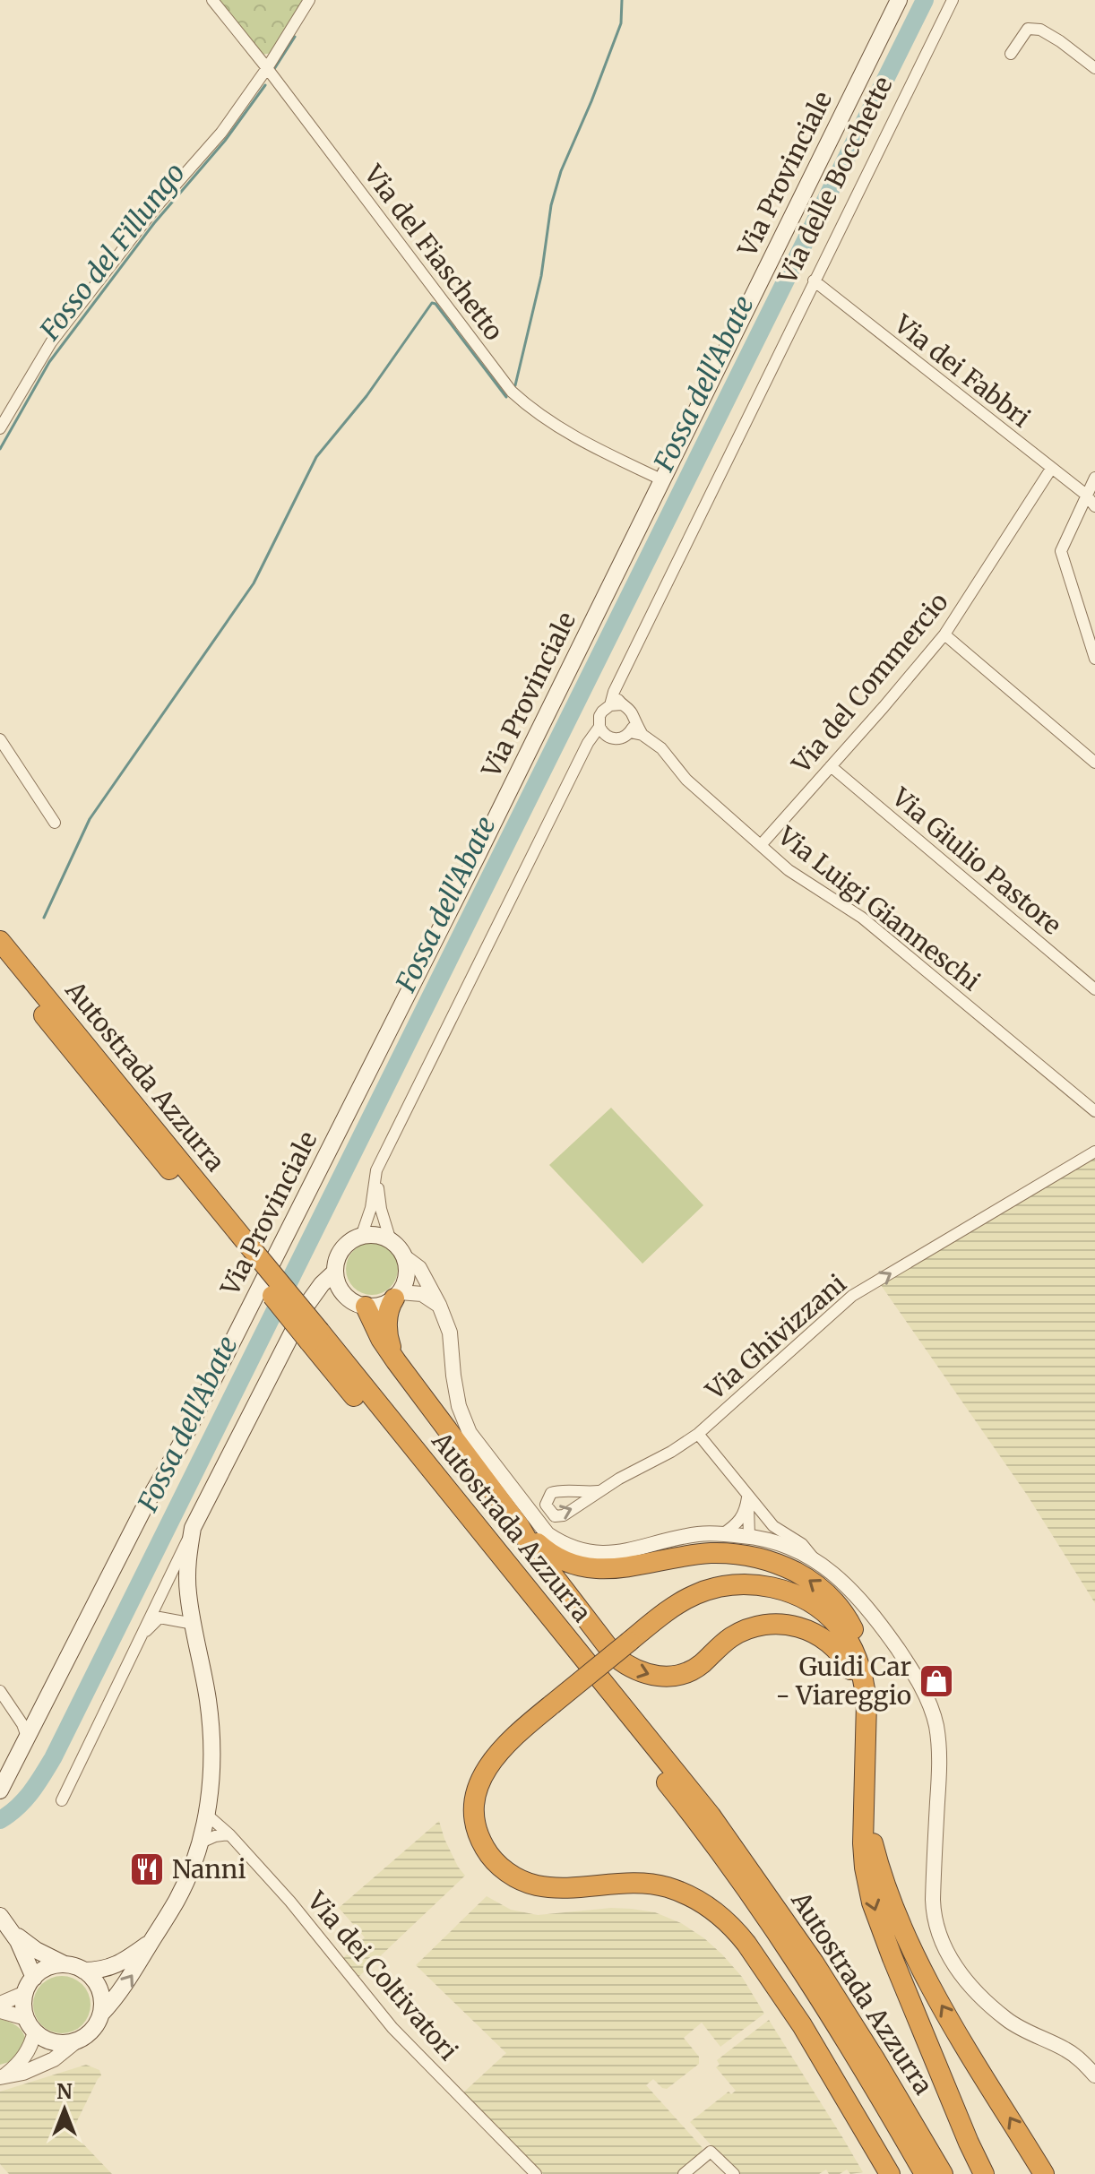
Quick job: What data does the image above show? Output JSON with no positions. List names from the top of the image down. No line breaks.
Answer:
{"streets":{"highway":["Autostrada Azzurra"],"main road":["Via Provinciale"],"street":["Via delle Bocchette","Via del Fiaschetto","Via dei Fabbri","Via del Commercio","Via Giulio Pastore","Via Luigi Gianneschi","Via Ghivizzani","Via dei Coltivatori"]},"crossings":[["Via Provinciale","Via del Fiaschetto"],["Via delle Bocchette","Via dei Fabbri"],["Via delle Bocchette","Via Luigi Gianneschi"],["Via dei Fabbri","Via del Commercio"],["Via del Commercio","Via Giulio Pastore"],["Via del Commercio","Via Luigi Gianneschi"]],"one_way":["Via Ghivizzani"],"water":["Fosso del Fillungo","Fossa dell'Abate"],"places":{"shop":["Guidi Car - Viareggio"],"restaurant":["Nanni"]},"north":"top"}
